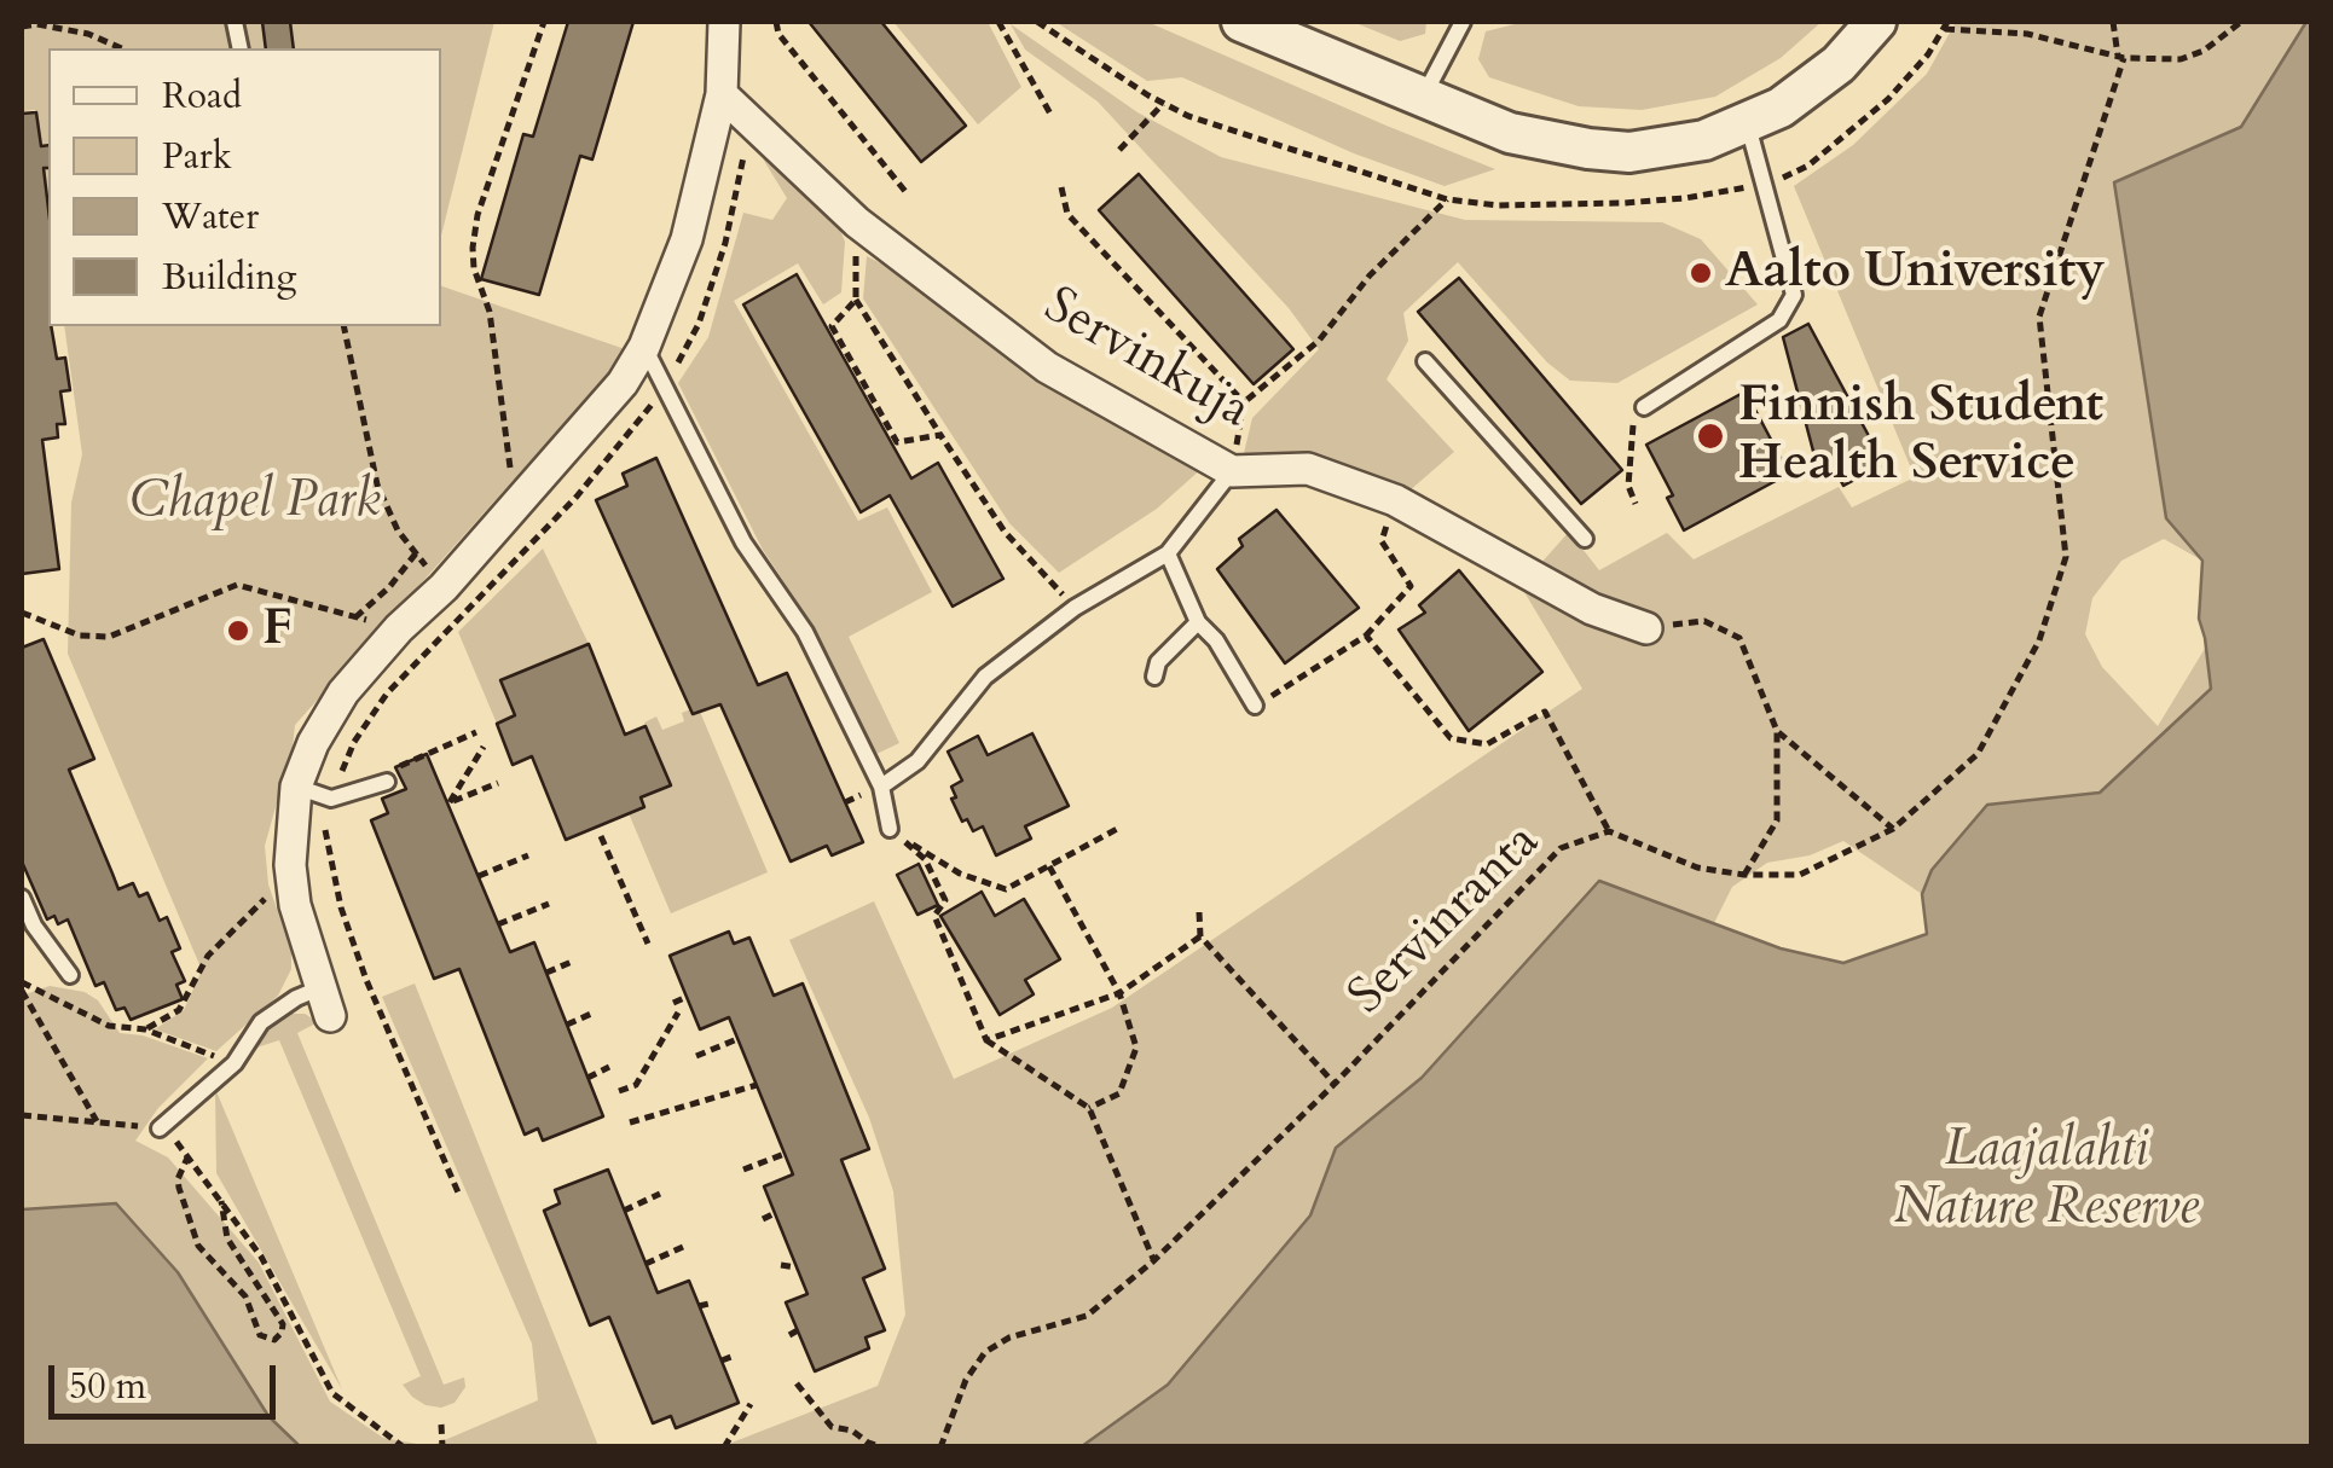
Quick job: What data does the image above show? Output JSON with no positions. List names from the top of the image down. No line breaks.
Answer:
{"streets":{"street":["Servinkuja"],"path":["Servinranta"]},"parks":["Chapel Park","Laajalahti Nature Reserve"],"places":["Aalto University","Finnish Student Health Service","F"],"legend":["Road","Park","Water","Building"],"scale_bar":"50 m"}
